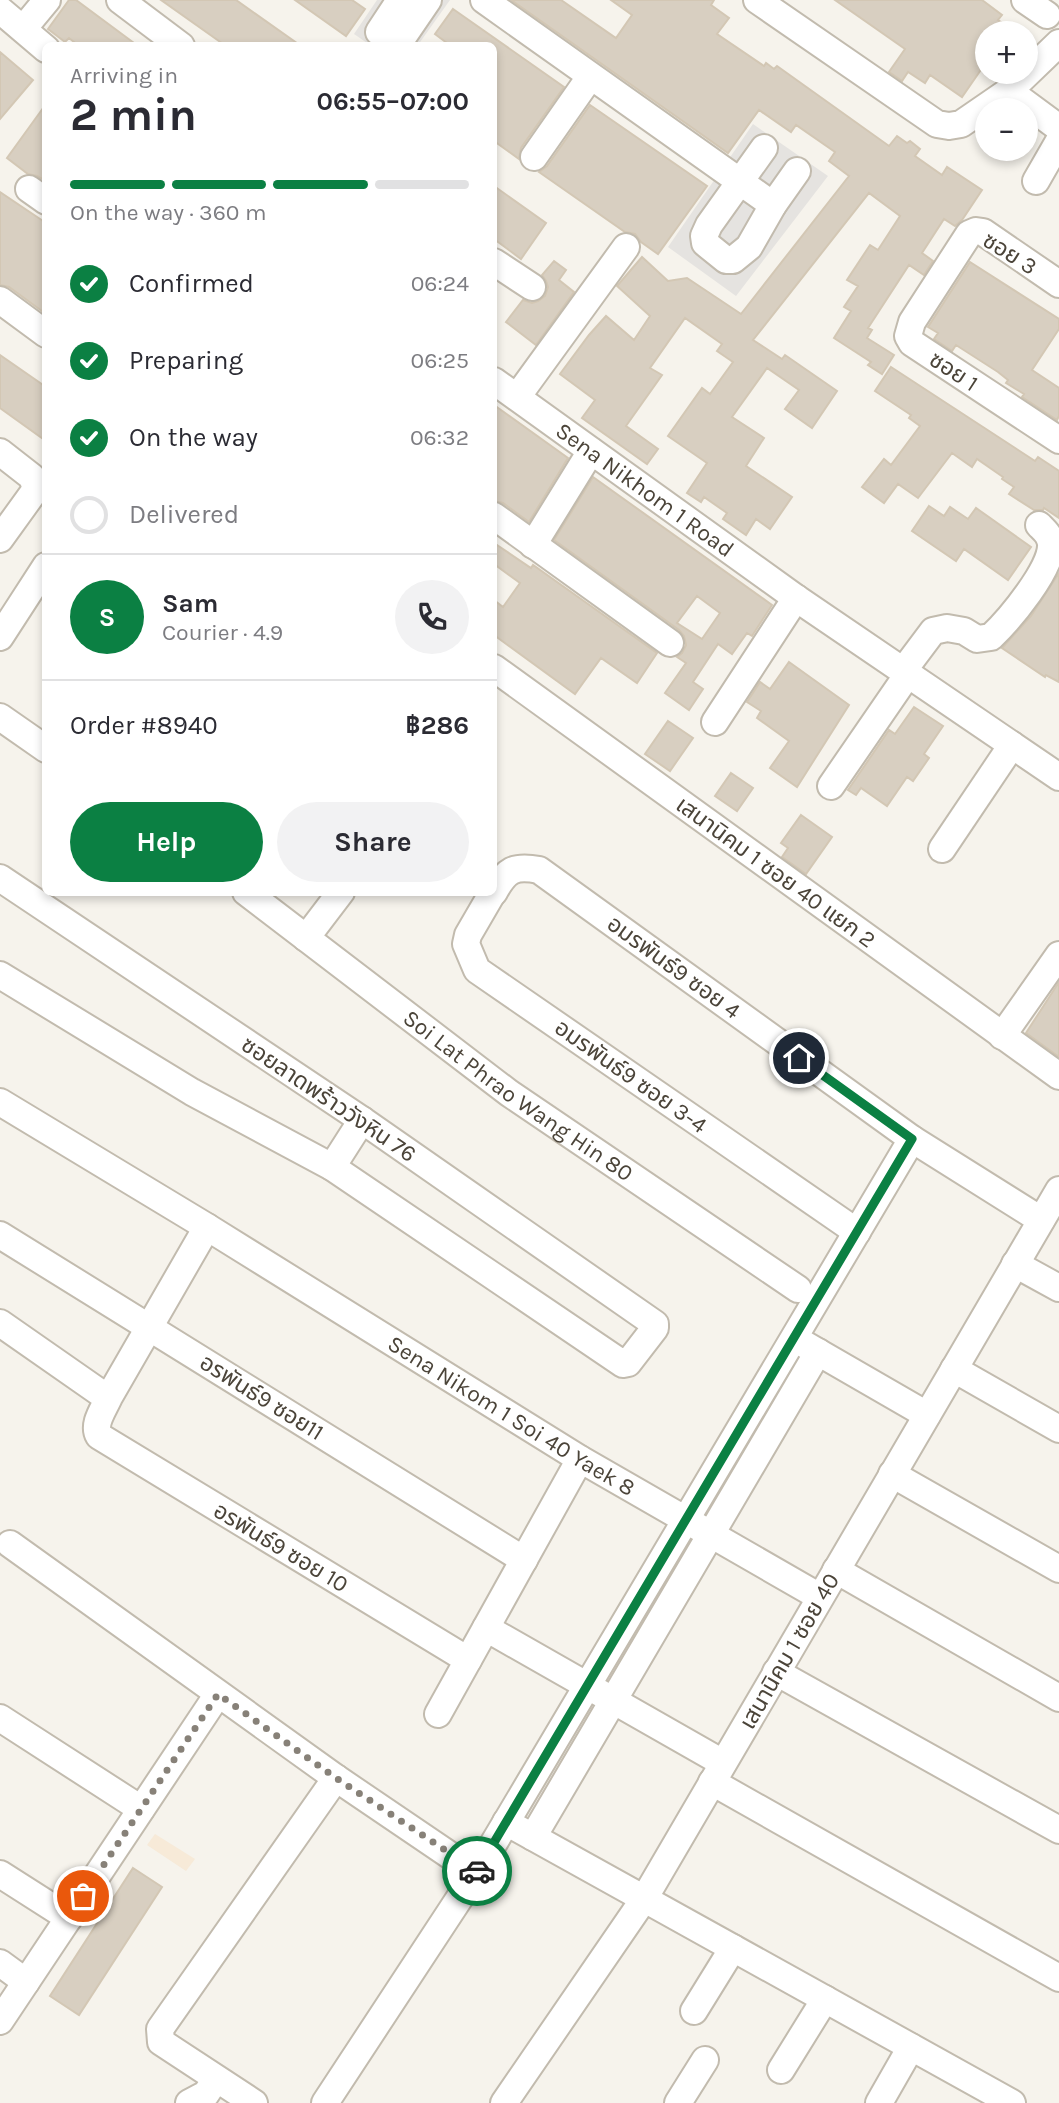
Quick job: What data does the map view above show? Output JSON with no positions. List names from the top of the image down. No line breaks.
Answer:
{"streets":{"street":["ซอย 3","ซอย 1","Sena Nikhom 1 Road","เสนานิคม 1 ซอย 40 แยก 2","อมรพันธ์9 ซอย 4","อมรพันธ์9 ซอย 3-4","Soi Lat Phrao Wang Hin 80","ซอยลาดพร้าววังหิน 76","อรพันธ์9 ซอย11","Sena Nikom 1 Soi 40 Yaek 8","อรพันธ์9 ซอย 10","เสนานิคม 1 ซอย 40"]},"crossings":[["ซอย 3","ซอย 1"],["อมรพันธ์9 ซอย 4","อมรพันธ์9 ซอย 3-4"],["อมรพันธ์9 ซอย 4","เสนานิคม 1 ซอย 40"],["อรพันธ์9 ซอย11","อรพันธ์9 ซอย 10"],["Sena Nikom 1 Soi 40 Yaek 8","เสนานิคม 1 ซอย 40"]],"page":{"map_buttons":["+","−"],"heading":["2 min","Arriving in","06:55–07:00"],"panel":["Sam","Courier · 4.9","Order #8940","฿286"],"bar":"On the way · 360 m","list":[["Confirmed","06:24"],["Preparing","06:25"],["On the way","06:32"],"Delivered"],"round":"S","buttons":["Help","Share"]}}
